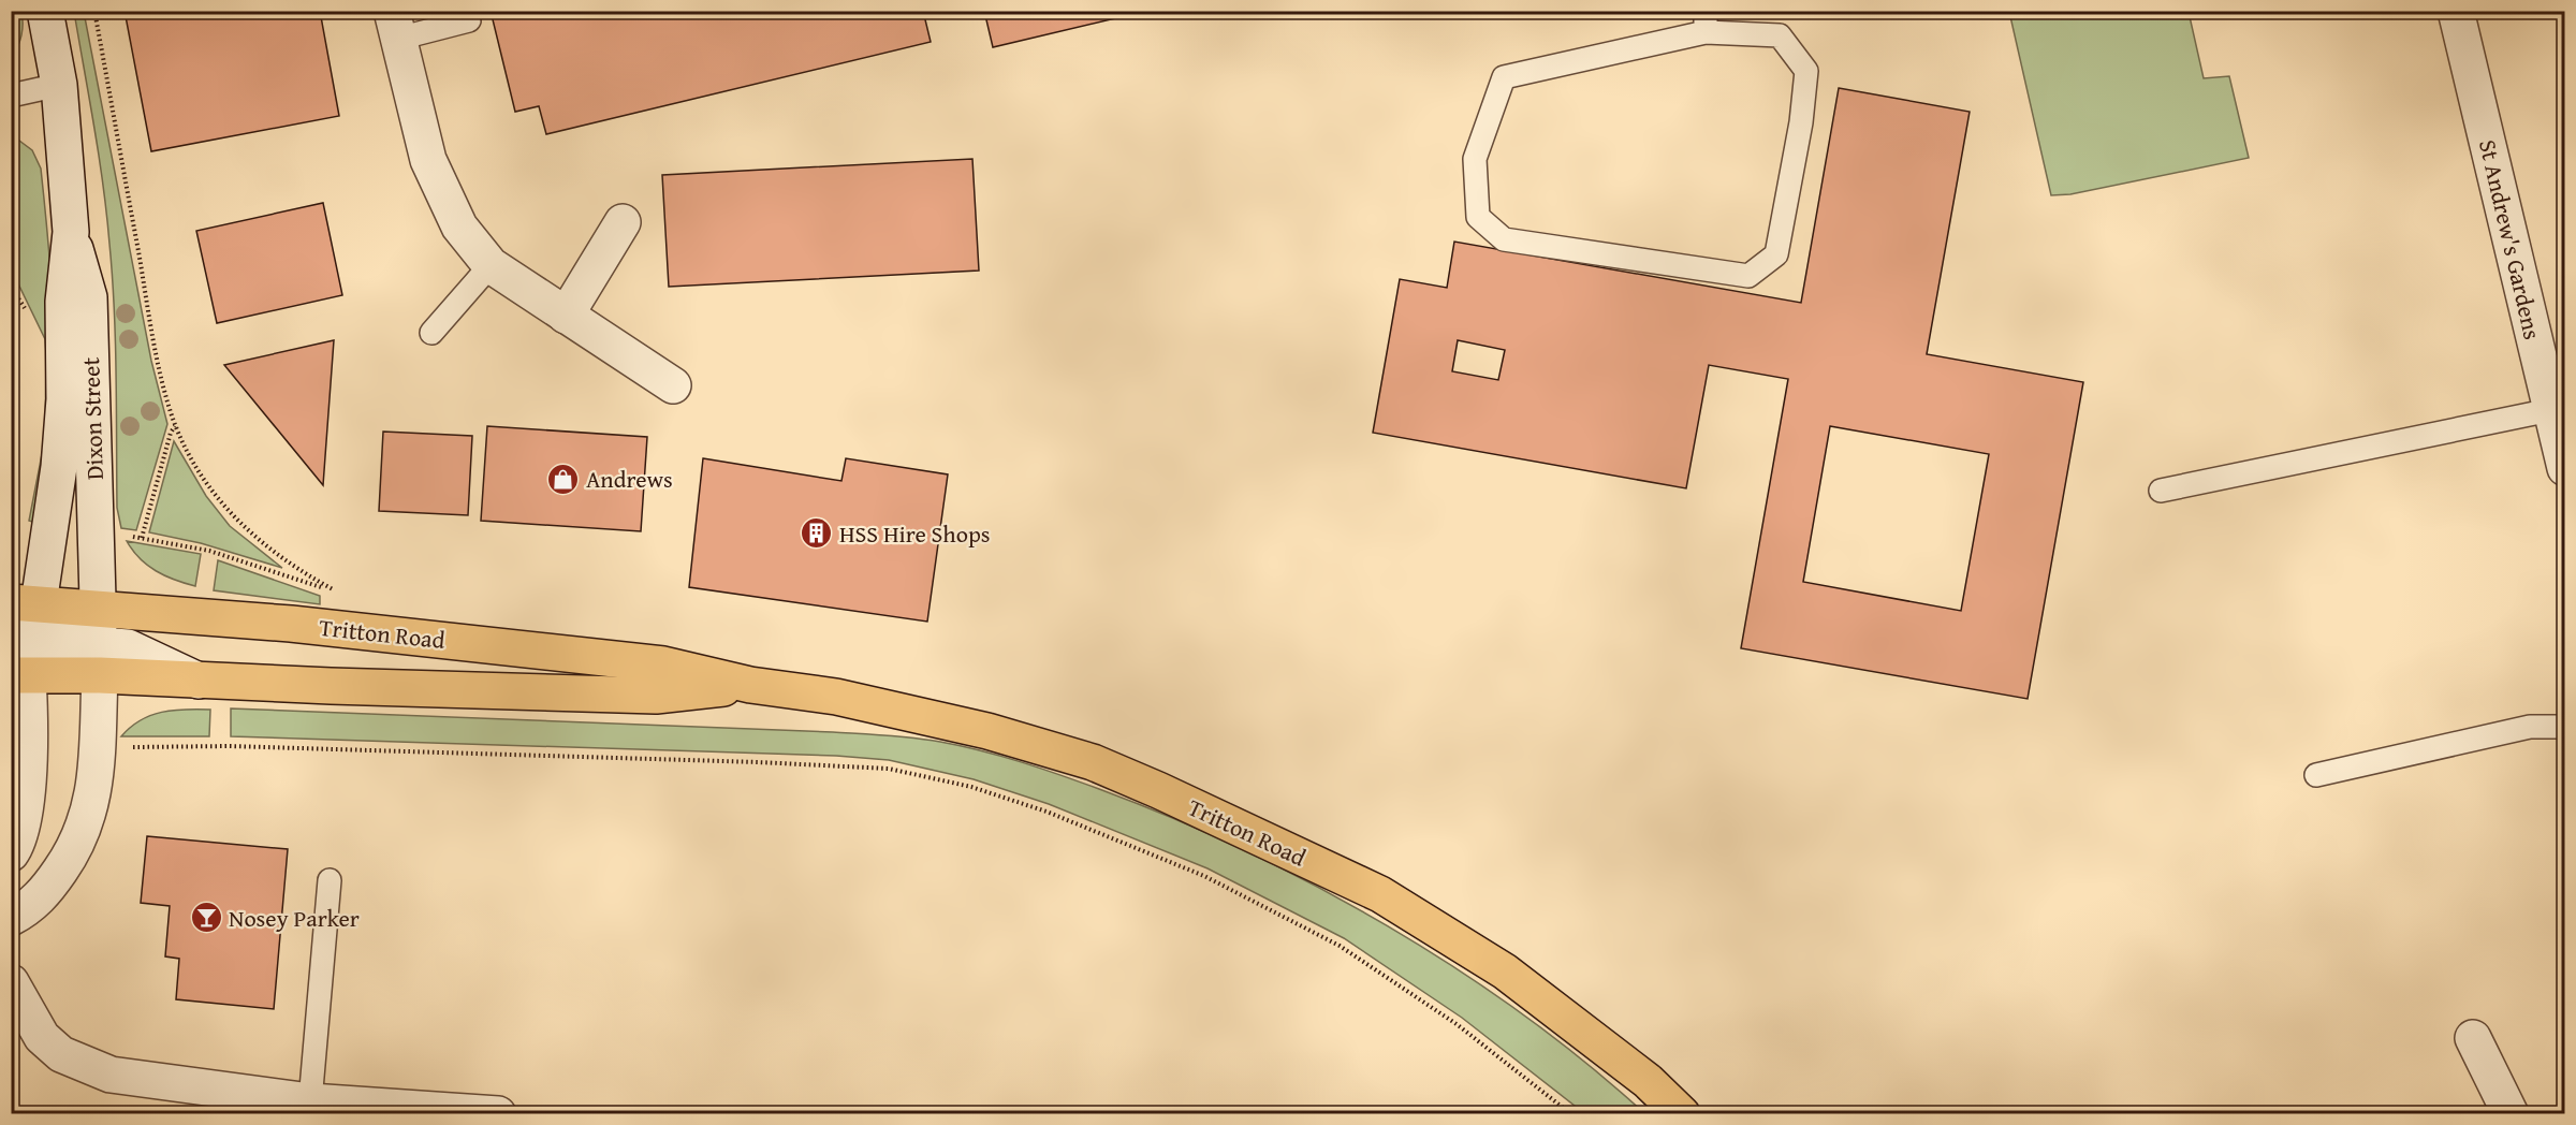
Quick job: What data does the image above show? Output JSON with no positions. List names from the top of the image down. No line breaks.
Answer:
{"streets":{"main road":["Tritton Road"],"street":["St Andrew's Gardens","Dixon Street"]},"crossings":[["Dixon Street","Tritton Road"]],"places":{"shop":["Andrews"],"building":["HSS Hire Shops"],"bar":["Nosey Parker"]}}
